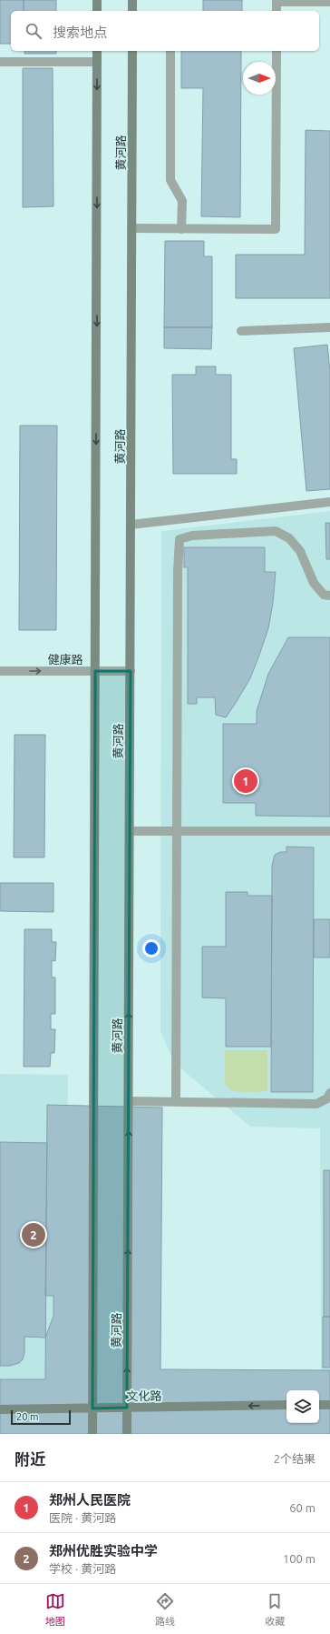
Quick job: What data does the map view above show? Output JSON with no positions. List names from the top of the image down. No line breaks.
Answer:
{"streets":{"main road":["黄河路","文化路"],"street":["健康路"]},"crossings":[["黄河路","健康路"],["黄河路","文化路"]],"one_way":["健康路","文化路"],"scale_bar":"20 m","north":"right","page":{"search":"搜索地点","pins":["1","2"],"scale":"20 m","heading":["附近","2个结果"],"list":[{"mark":"1","name":"郑州人民医院","note":"医院 · 黄河路","value":"60 m"},{"mark":"2","name":"郑州优胜实验中学","note":"学校 · 黄河路","value":"100 m"}],"nav":["地图","路线","收藏"]}}
